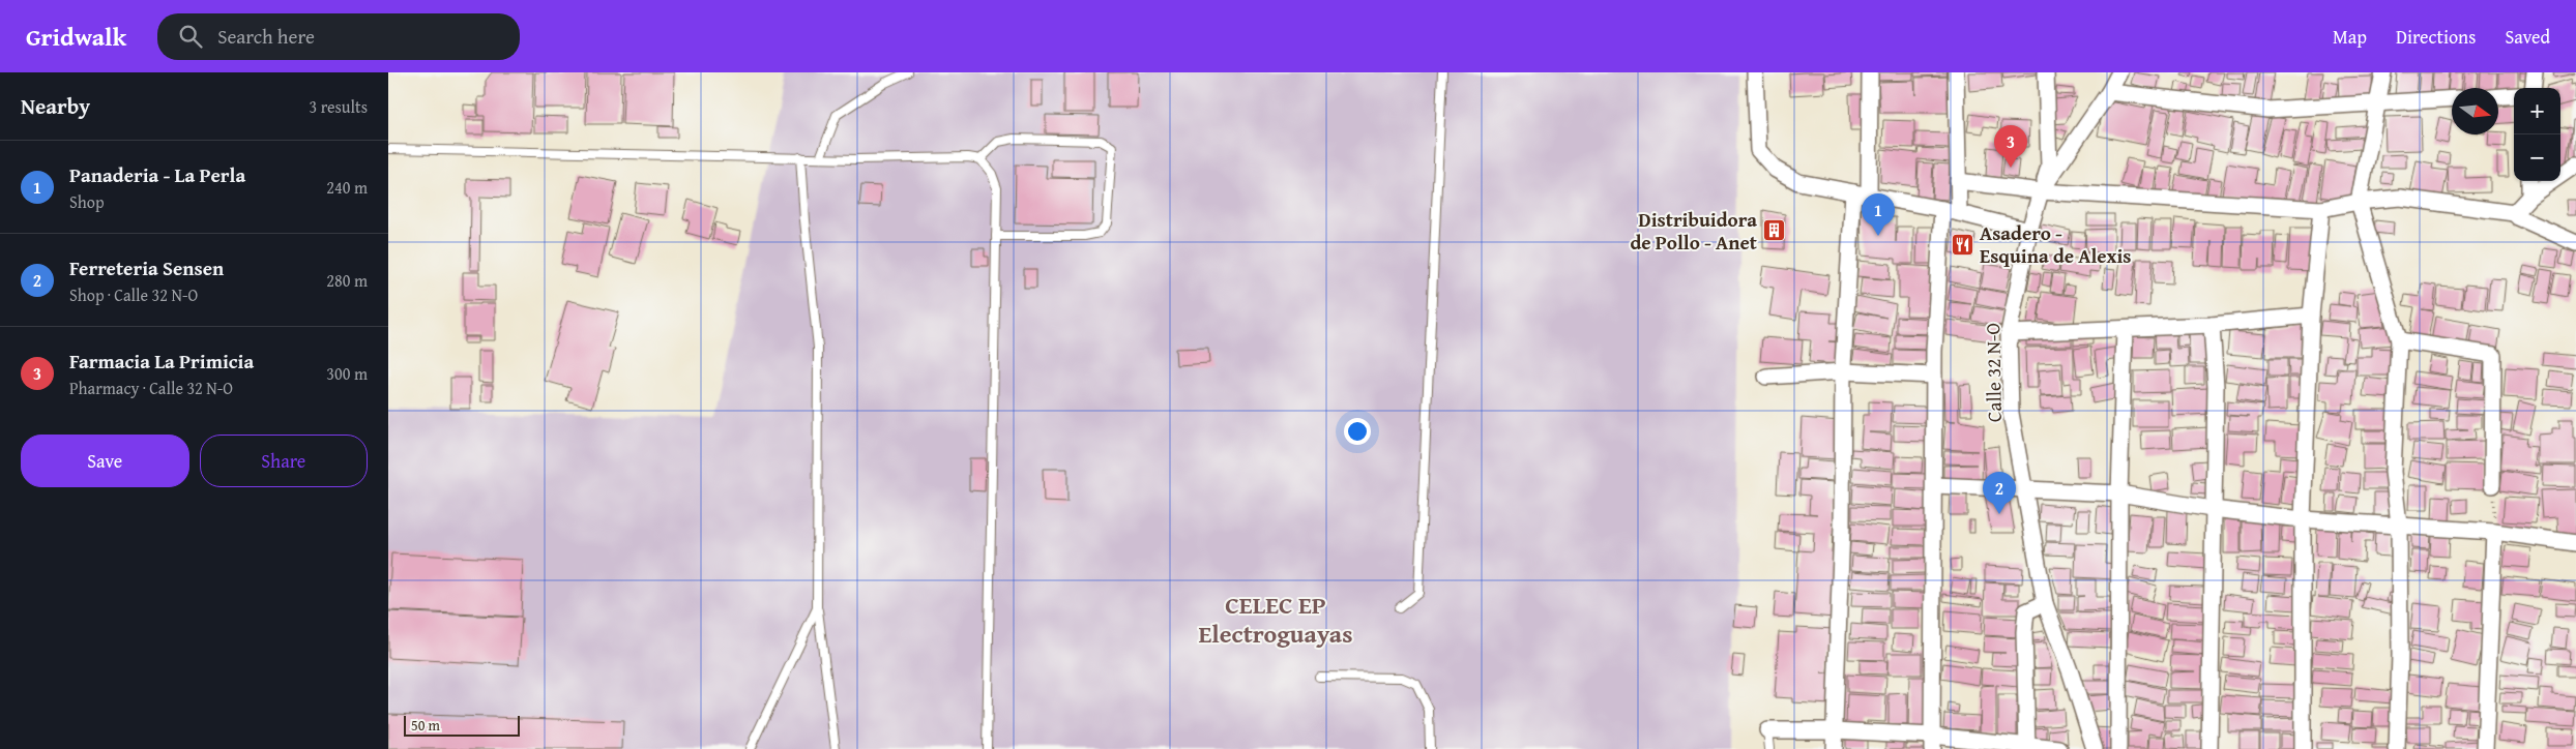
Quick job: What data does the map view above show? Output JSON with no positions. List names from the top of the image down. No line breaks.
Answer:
{"streets":{"street":["Calle 32 N-O"]},"districts":["CELEC EP Electroguayas"],"places":{"building":["Distribuidora de Pollo - Anet"],"restaurant":["Asadero - Esquina de Alexis"]},"scale_bar":"50 m","north":"right","page":{"header":"Gridwalk","search":"Search here","nav":["Map","Directions","Saved"],"heading":["Nearby","3 results"],"map_buttons":["+","−"],"pins":["3","1","2"],"list":[{"mark":"1","name":"Panaderia - La Perla","note":"Shop","value":"240 m"},{"mark":"2","name":"Ferreteria Sensen","note":"Shop · Calle 32 N-O","value":"280 m"},{"mark":"3","name":"Farmacia La Primicia","note":"Pharmacy · Calle 32 N-O","value":"300 m"}],"buttons":["Save","Share"],"scale":"50 m"}}
